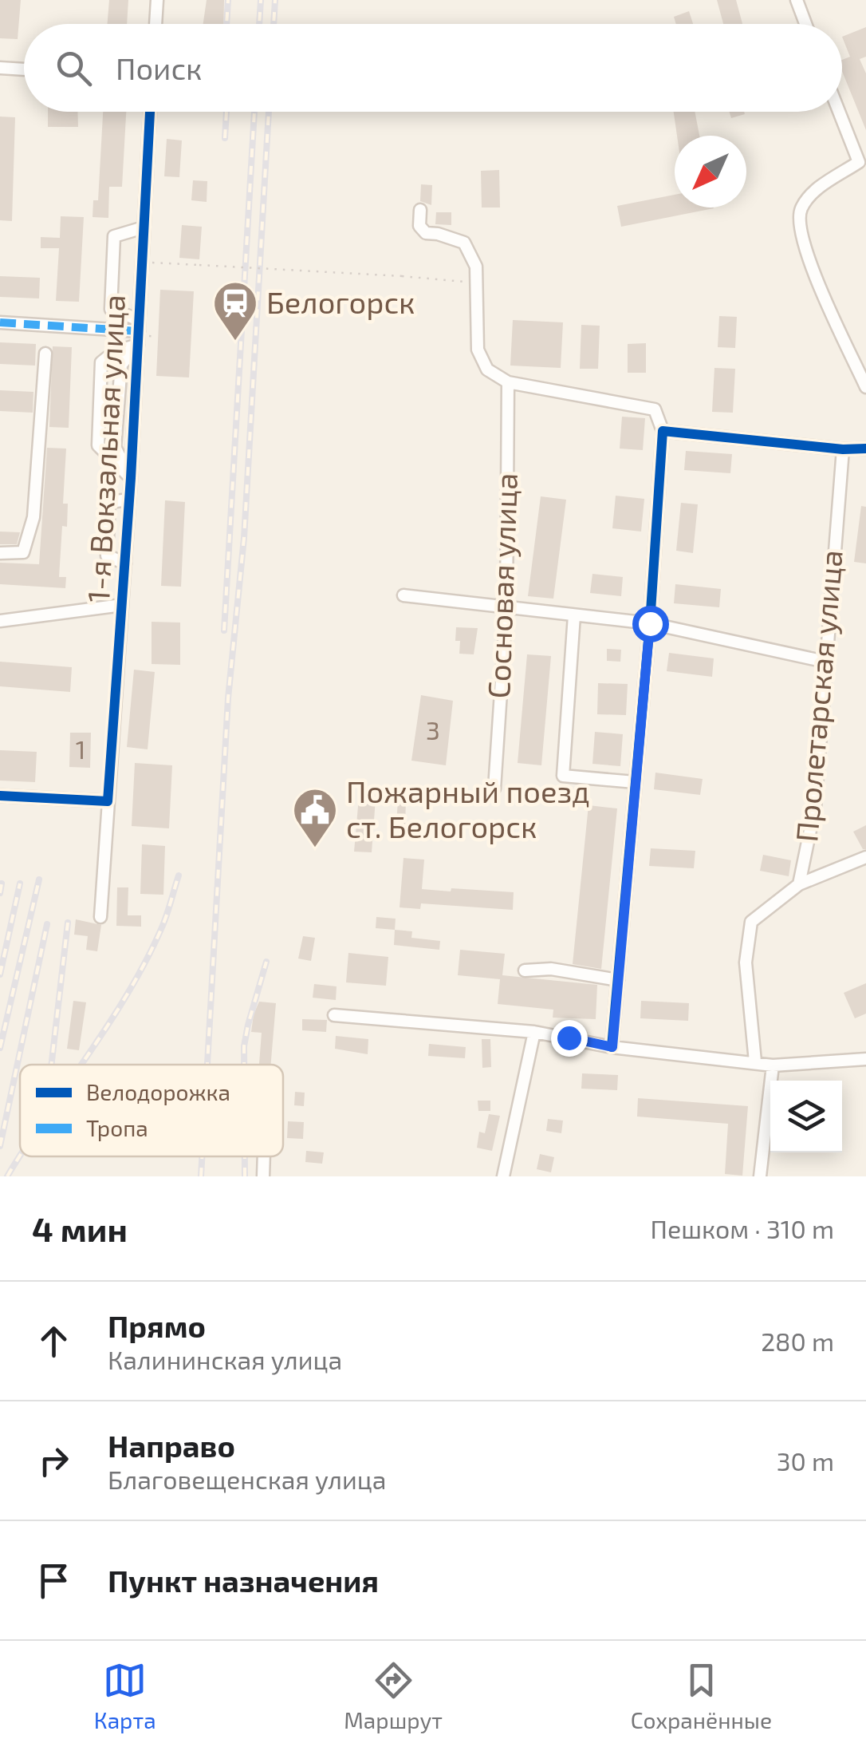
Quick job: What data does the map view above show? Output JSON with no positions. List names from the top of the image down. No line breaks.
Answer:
{"streets":{"street":["1-я Вокзальная улица","Сосновая улица","Пролетарская улица"]},"places":{"station":["Белогорск"],"public building":["Пожарный поезд ст. Белогорск"]},"house_numbers":["3","1"],"legend":["Велодорожка","Тропа"],"north":"bottom left","page":{"search":"Поиск","heading":["4 мин","Пешком · 310 m"],"list":[["Прямо","Калининская улица","280 m"],["Направо","Благовещенская улица","30 m"],"Пункт назначения"],"nav":["Карта","Маршрут","Сохранённые"]}}
